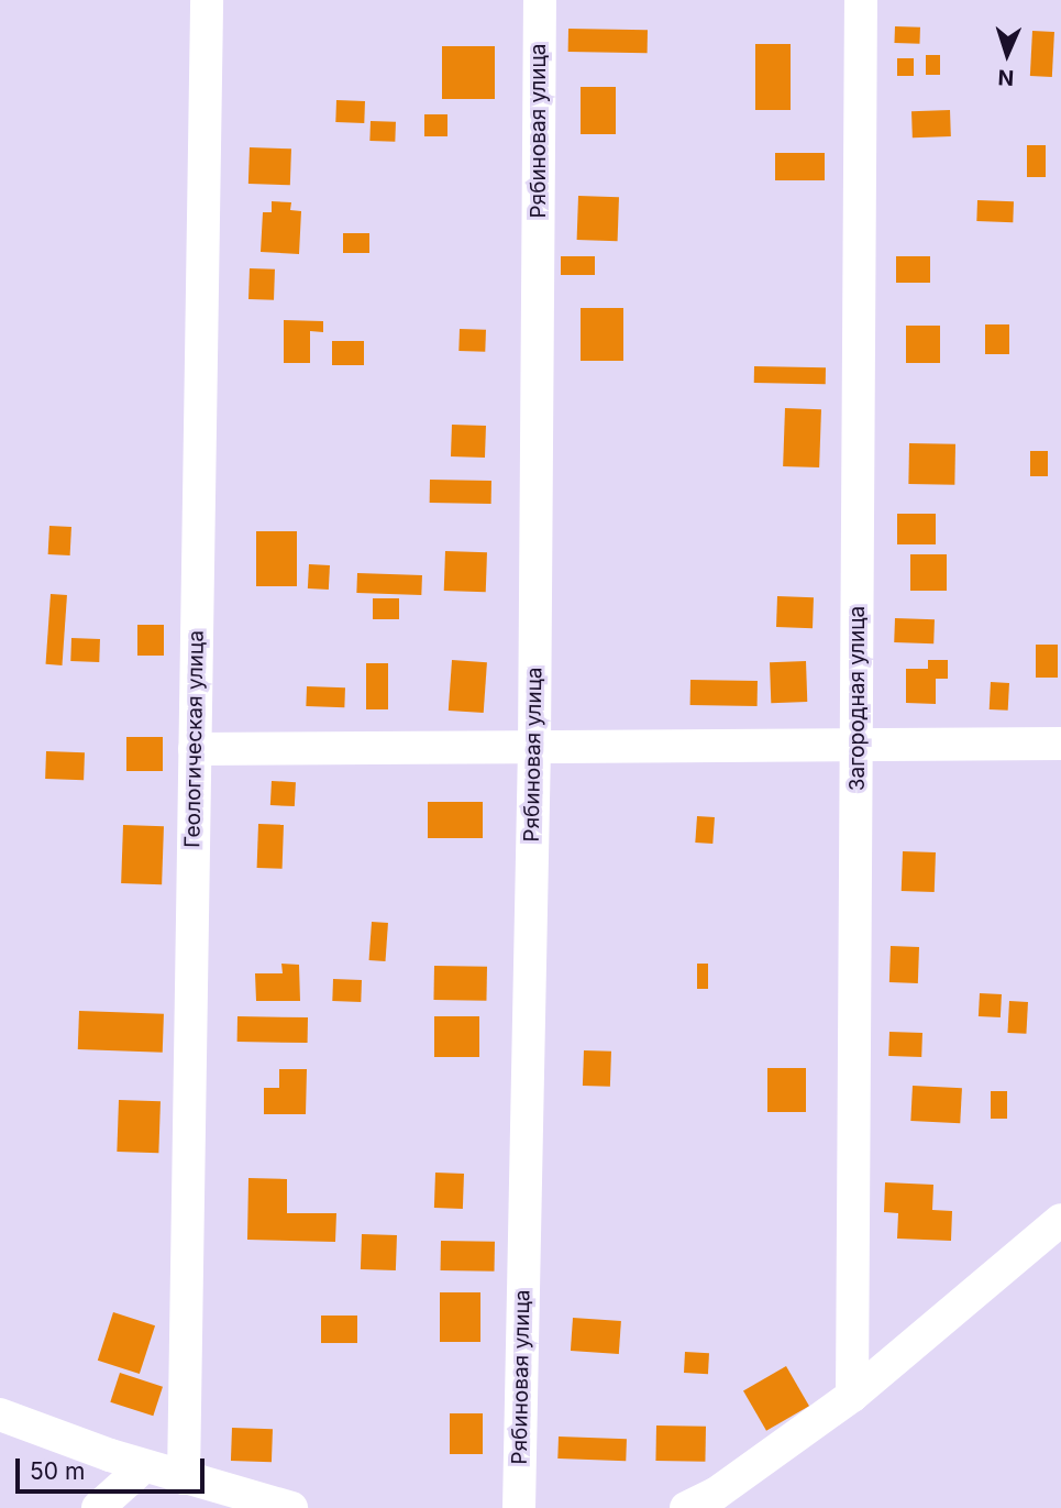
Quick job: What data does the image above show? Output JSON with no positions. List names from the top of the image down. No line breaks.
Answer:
{"streets":{"street":["Рябиновая улица","Загородная улица","Геологическая улица"]},"scale_bar":"50 m","north":"bottom"}
